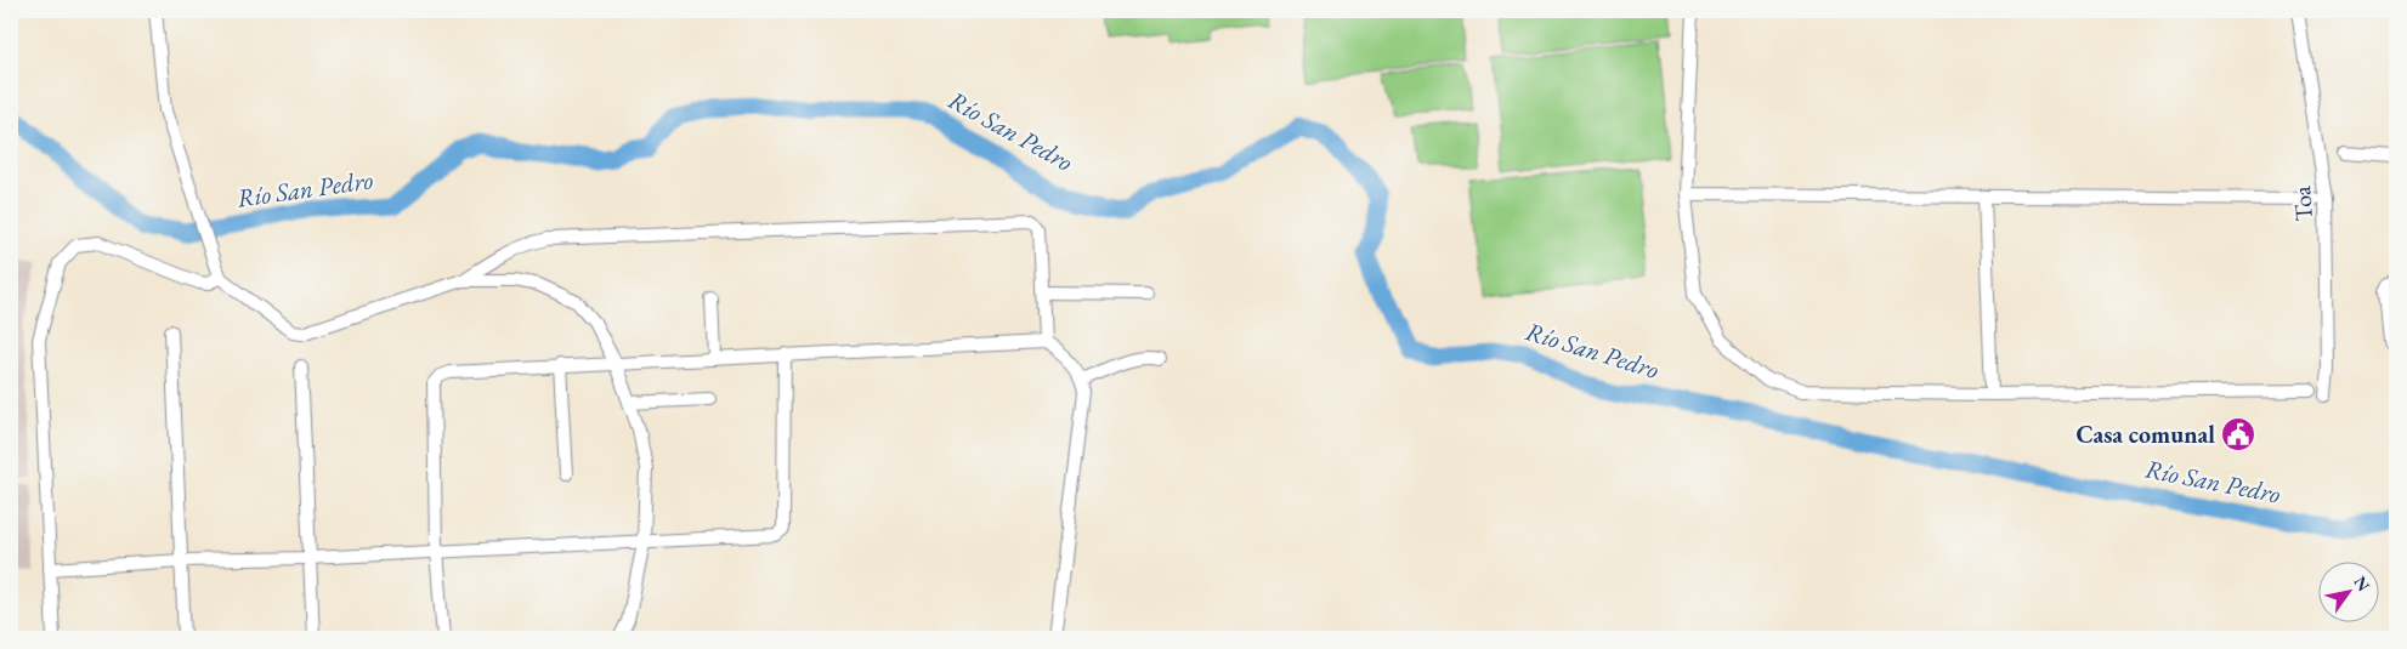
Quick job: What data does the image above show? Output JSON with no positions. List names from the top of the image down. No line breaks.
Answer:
{"streets":{"street":["Toa"]},"water":["Río San Pedro"],"places":{"public building":["Casa comunal"]},"north":"top right"}
